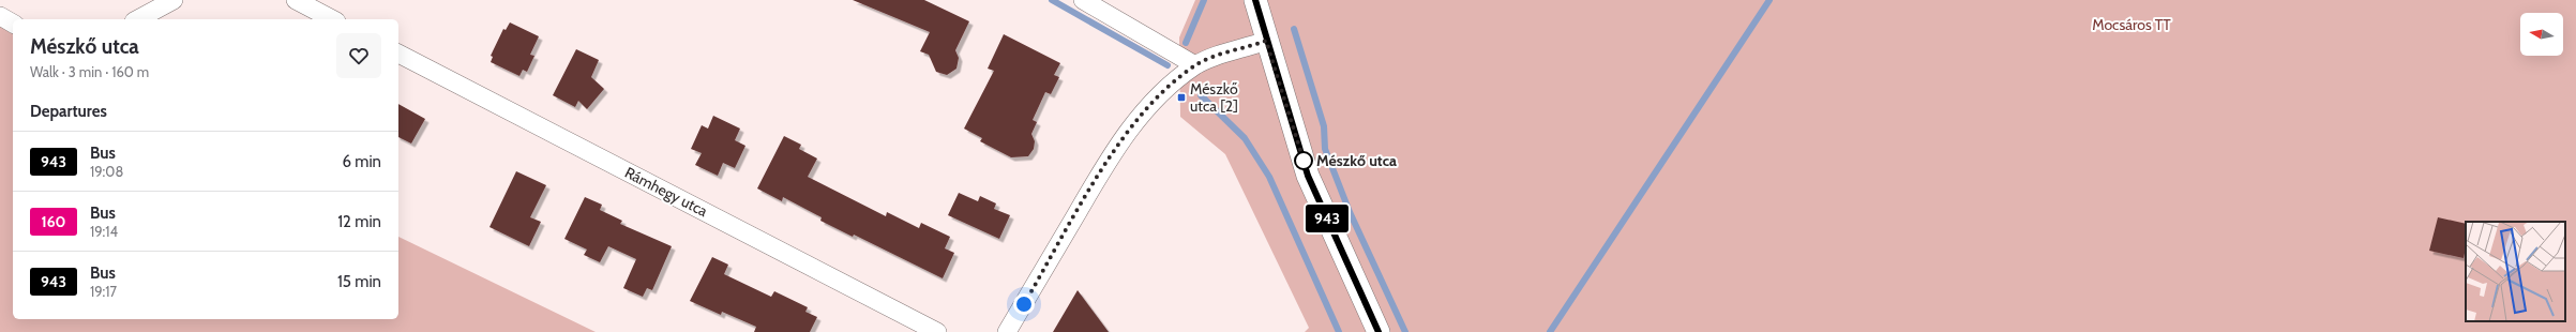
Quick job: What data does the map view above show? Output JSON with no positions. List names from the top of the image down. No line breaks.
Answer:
{"streets":{"street":["Rámhegy utca"]},"parks":["Mocsáros TT"],"places":{"transit":["Mészkő utca [2]"],"other":["Mészkő utca"]},"lines":["bus line 943"],"north":"left","page":{"on_map":"943","heading":[["Mészkő utca","Walk · 3 min · 160 m"],"Departures"],"list":[{"mark":"943","name":"Bus","note":"19:08","value":"6 min"},{"mark":"160","name":"Bus","note":"19:14","value":"12 min"},{"mark":"943","name":"Bus","note":"19:17","value":"15 min"}]}}
